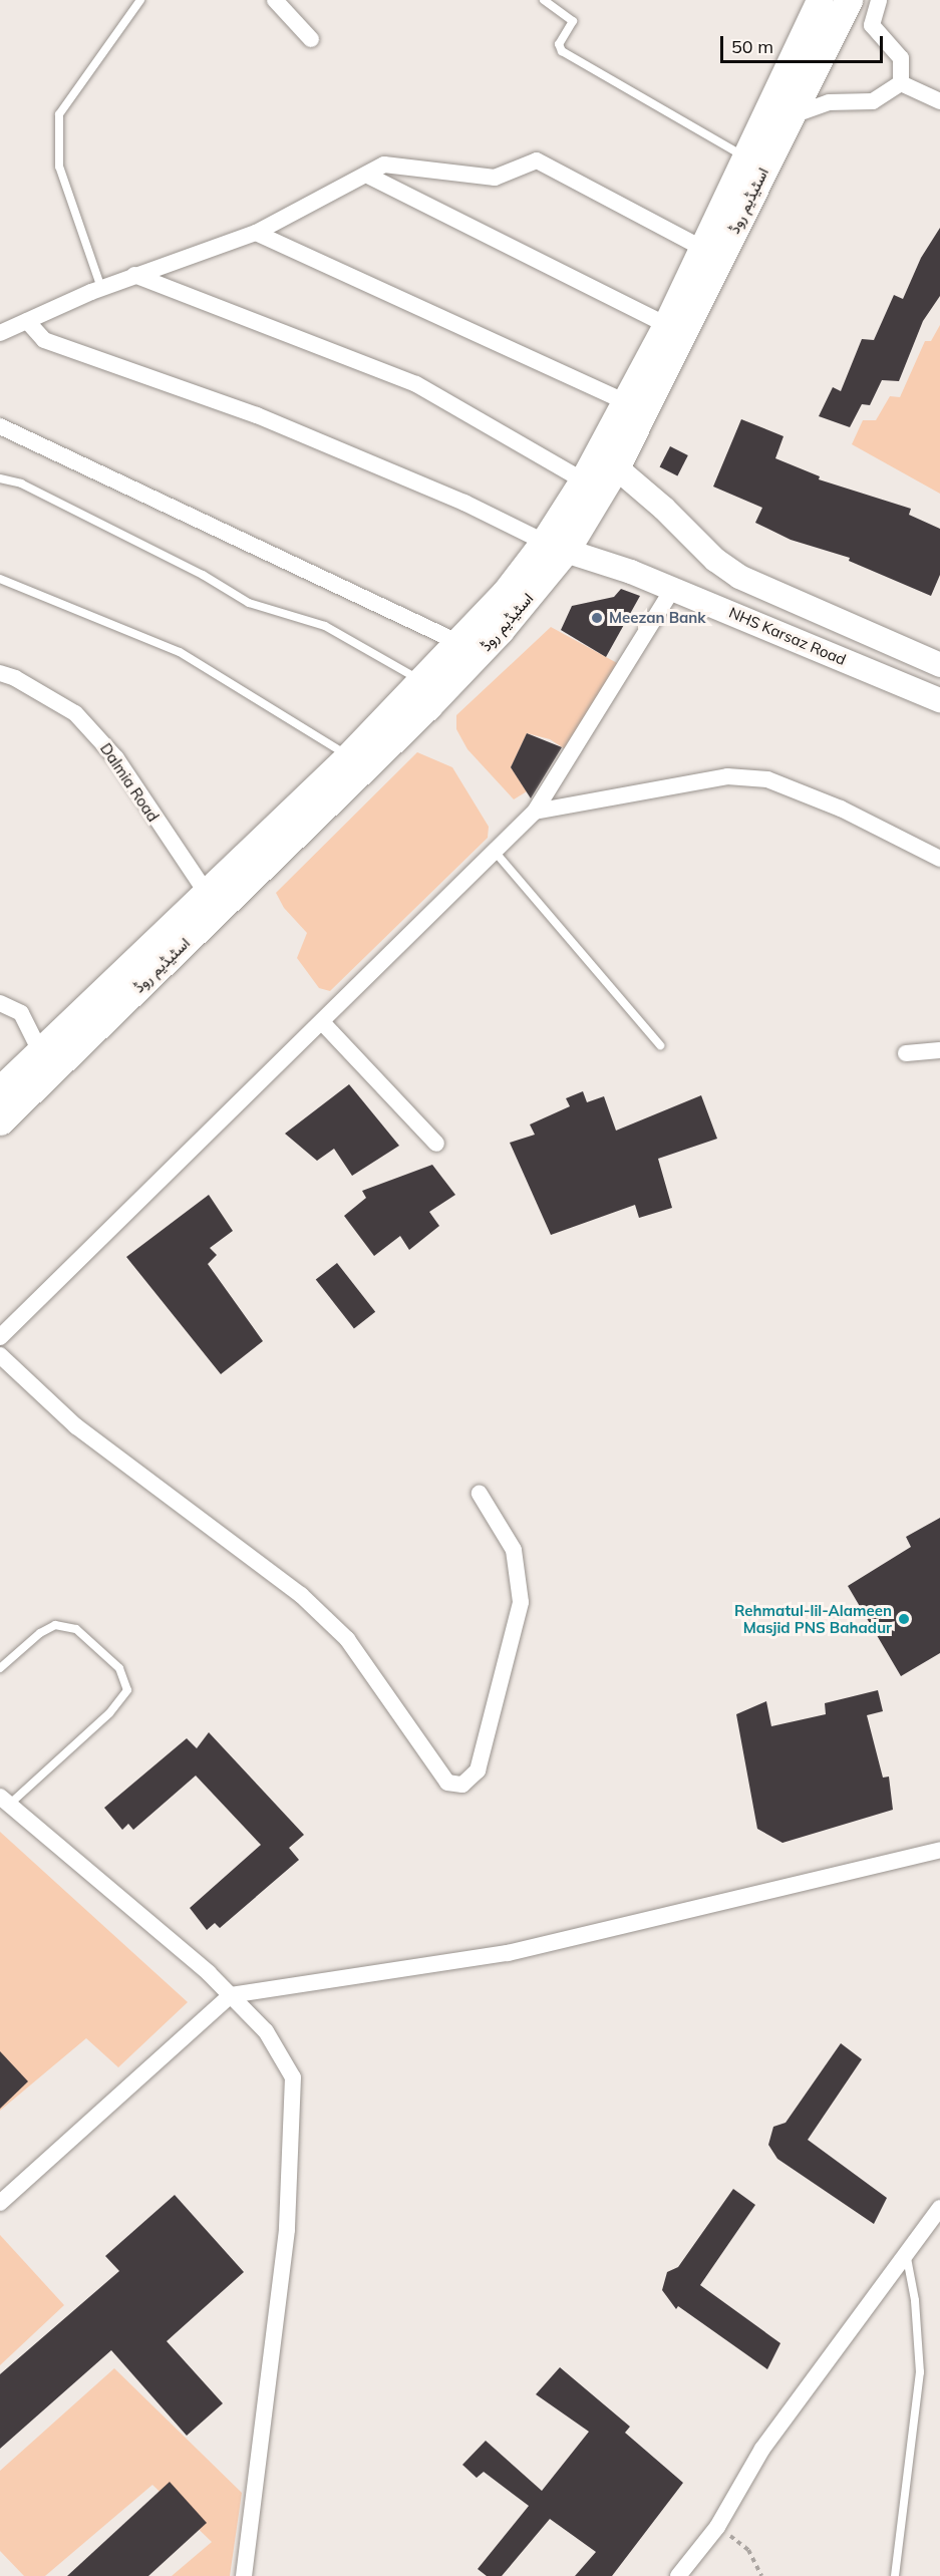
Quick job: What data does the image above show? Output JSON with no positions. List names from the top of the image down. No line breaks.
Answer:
{"streets":{"main road":["اسٹیڈیم روڈ"],"street":["NHS Karsaz Road","Dalmia Road"]},"crossings":[["اسٹیڈیم روڈ","NHS Karsaz Road"],["اسٹیڈیم روڈ","Dalmia Road"]],"places":["Meezan Bank","Rehmatul-lil-Alameen Masjid PNS Bahadur"],"scale_bar":"50 m"}
